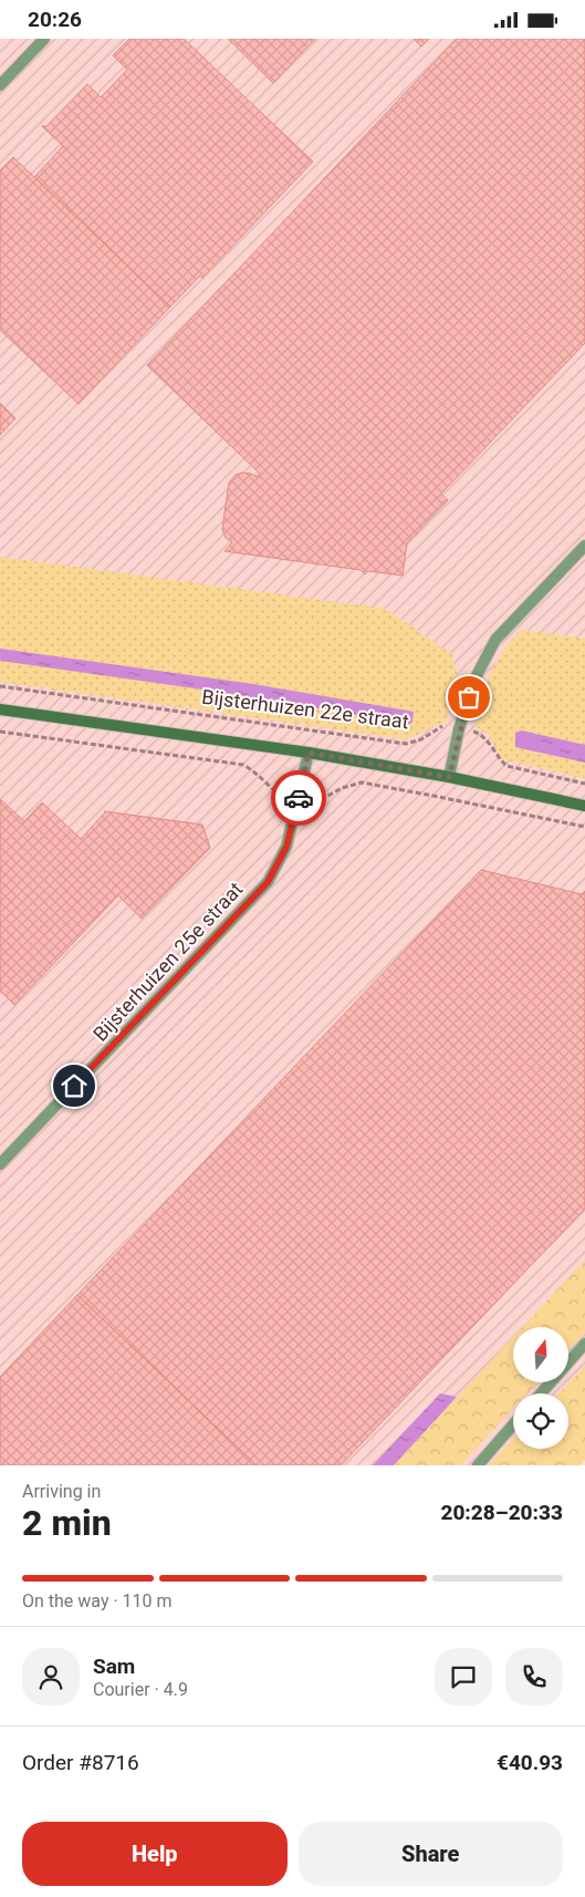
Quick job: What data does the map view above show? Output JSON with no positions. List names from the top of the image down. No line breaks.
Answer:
{"streets":{"main road":["Bijsterhuizen 22e straat"],"street":["Bijsterhuizen 25e straat"]},"crossings":[["Bijsterhuizen 22e straat","Bijsterhuizen 25e straat"]],"north":"top","page":{"status":"20:26","heading":["2 min","Arriving in","20:28–20:33"],"panel":["Sam","Courier · 4.9","Order #8716","€40.93"],"bar":"On the way · 110 m","buttons":["Help","Share"]}}
